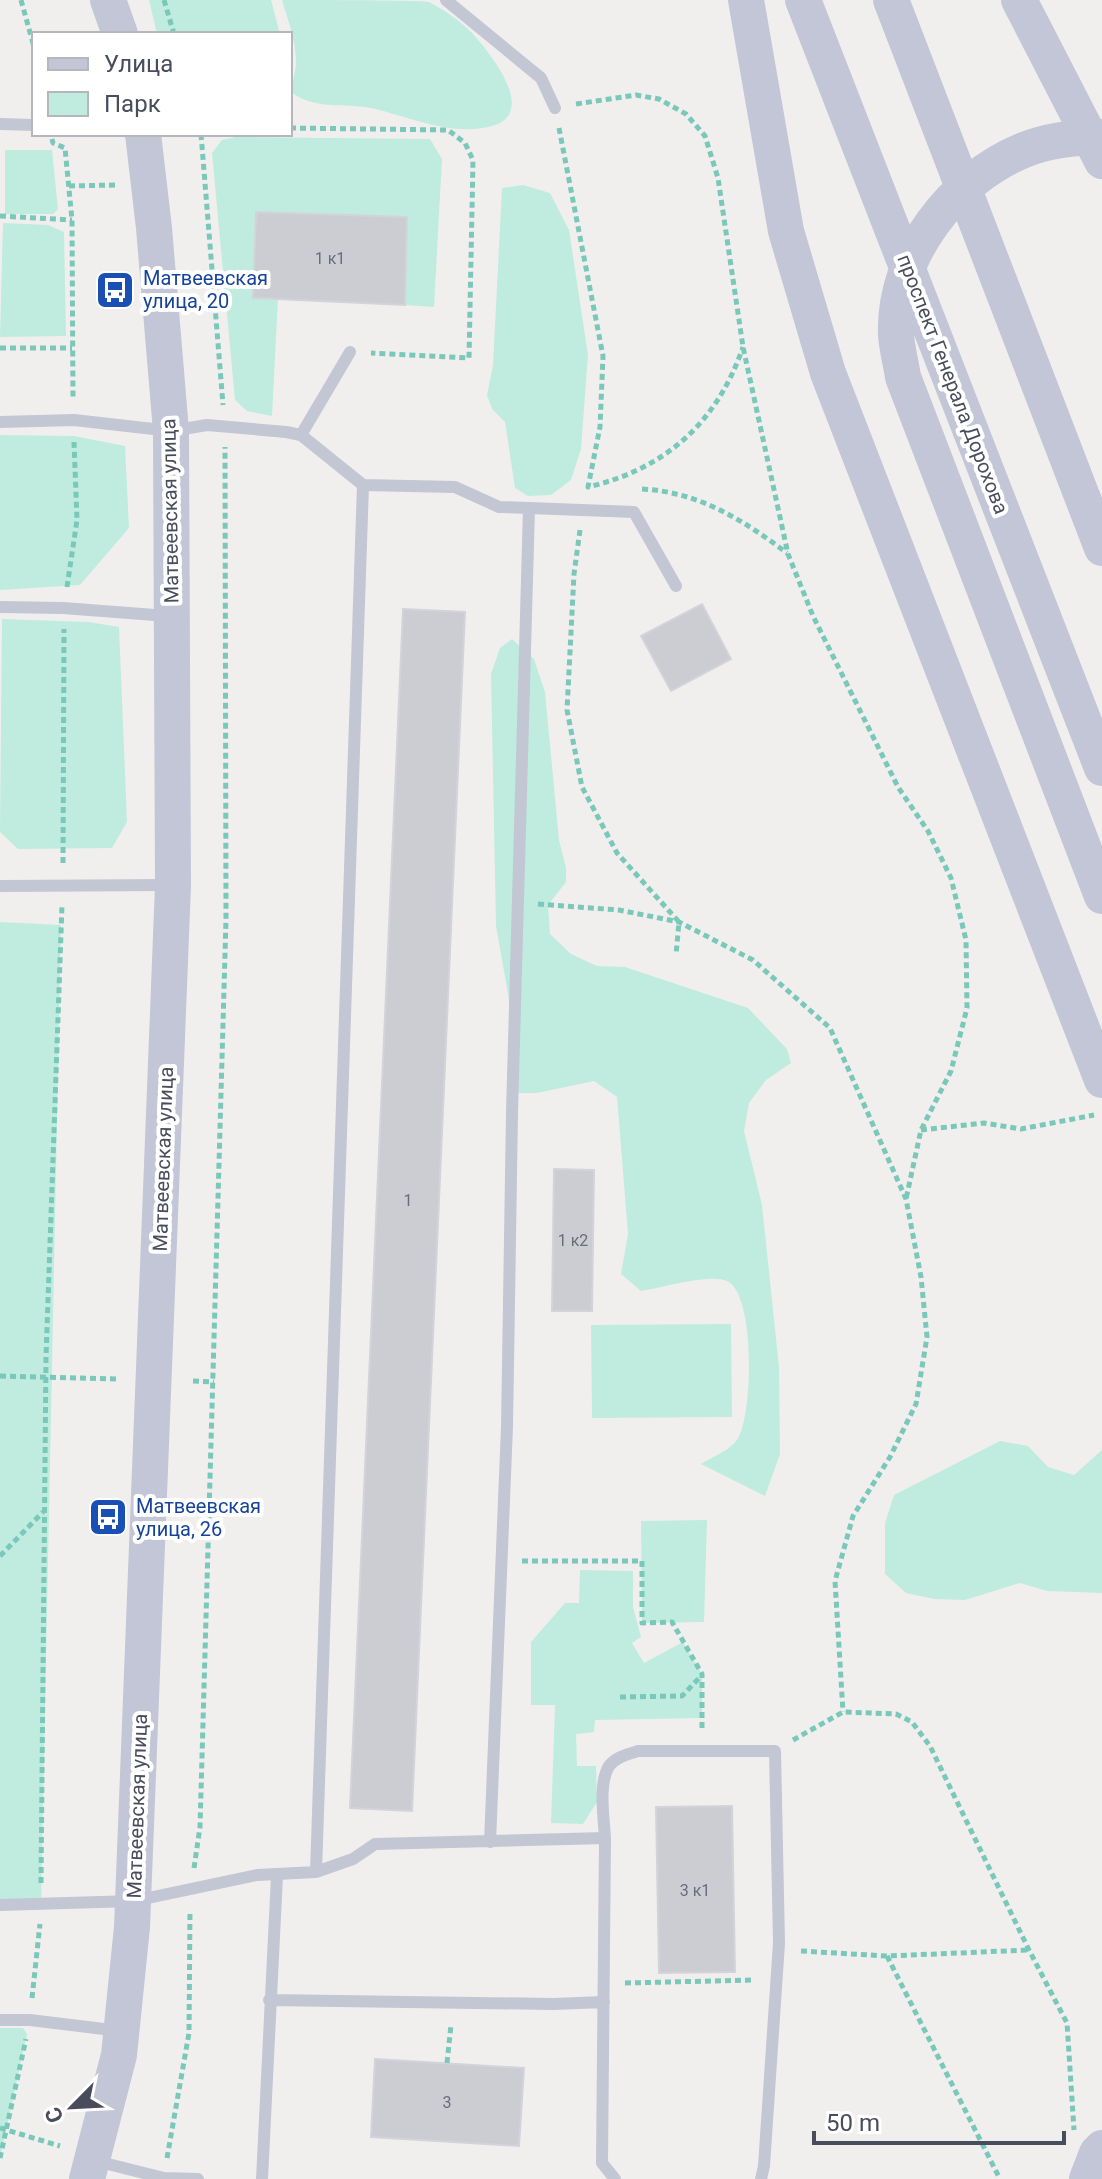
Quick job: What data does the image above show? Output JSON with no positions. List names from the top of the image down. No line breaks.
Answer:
{"streets":{"main road":["проспект Генерала Дорохова","Матвеевская улица"]},"places":{"bus stop":["Матвеевская улица, 20","Матвеевская улица, 26"]},"house_numbers":["1 к1","1","1 к2","3 к1","3"],"legend":["Улица","Парк"],"scale_bar":"50 m","north":"bottom left"}
